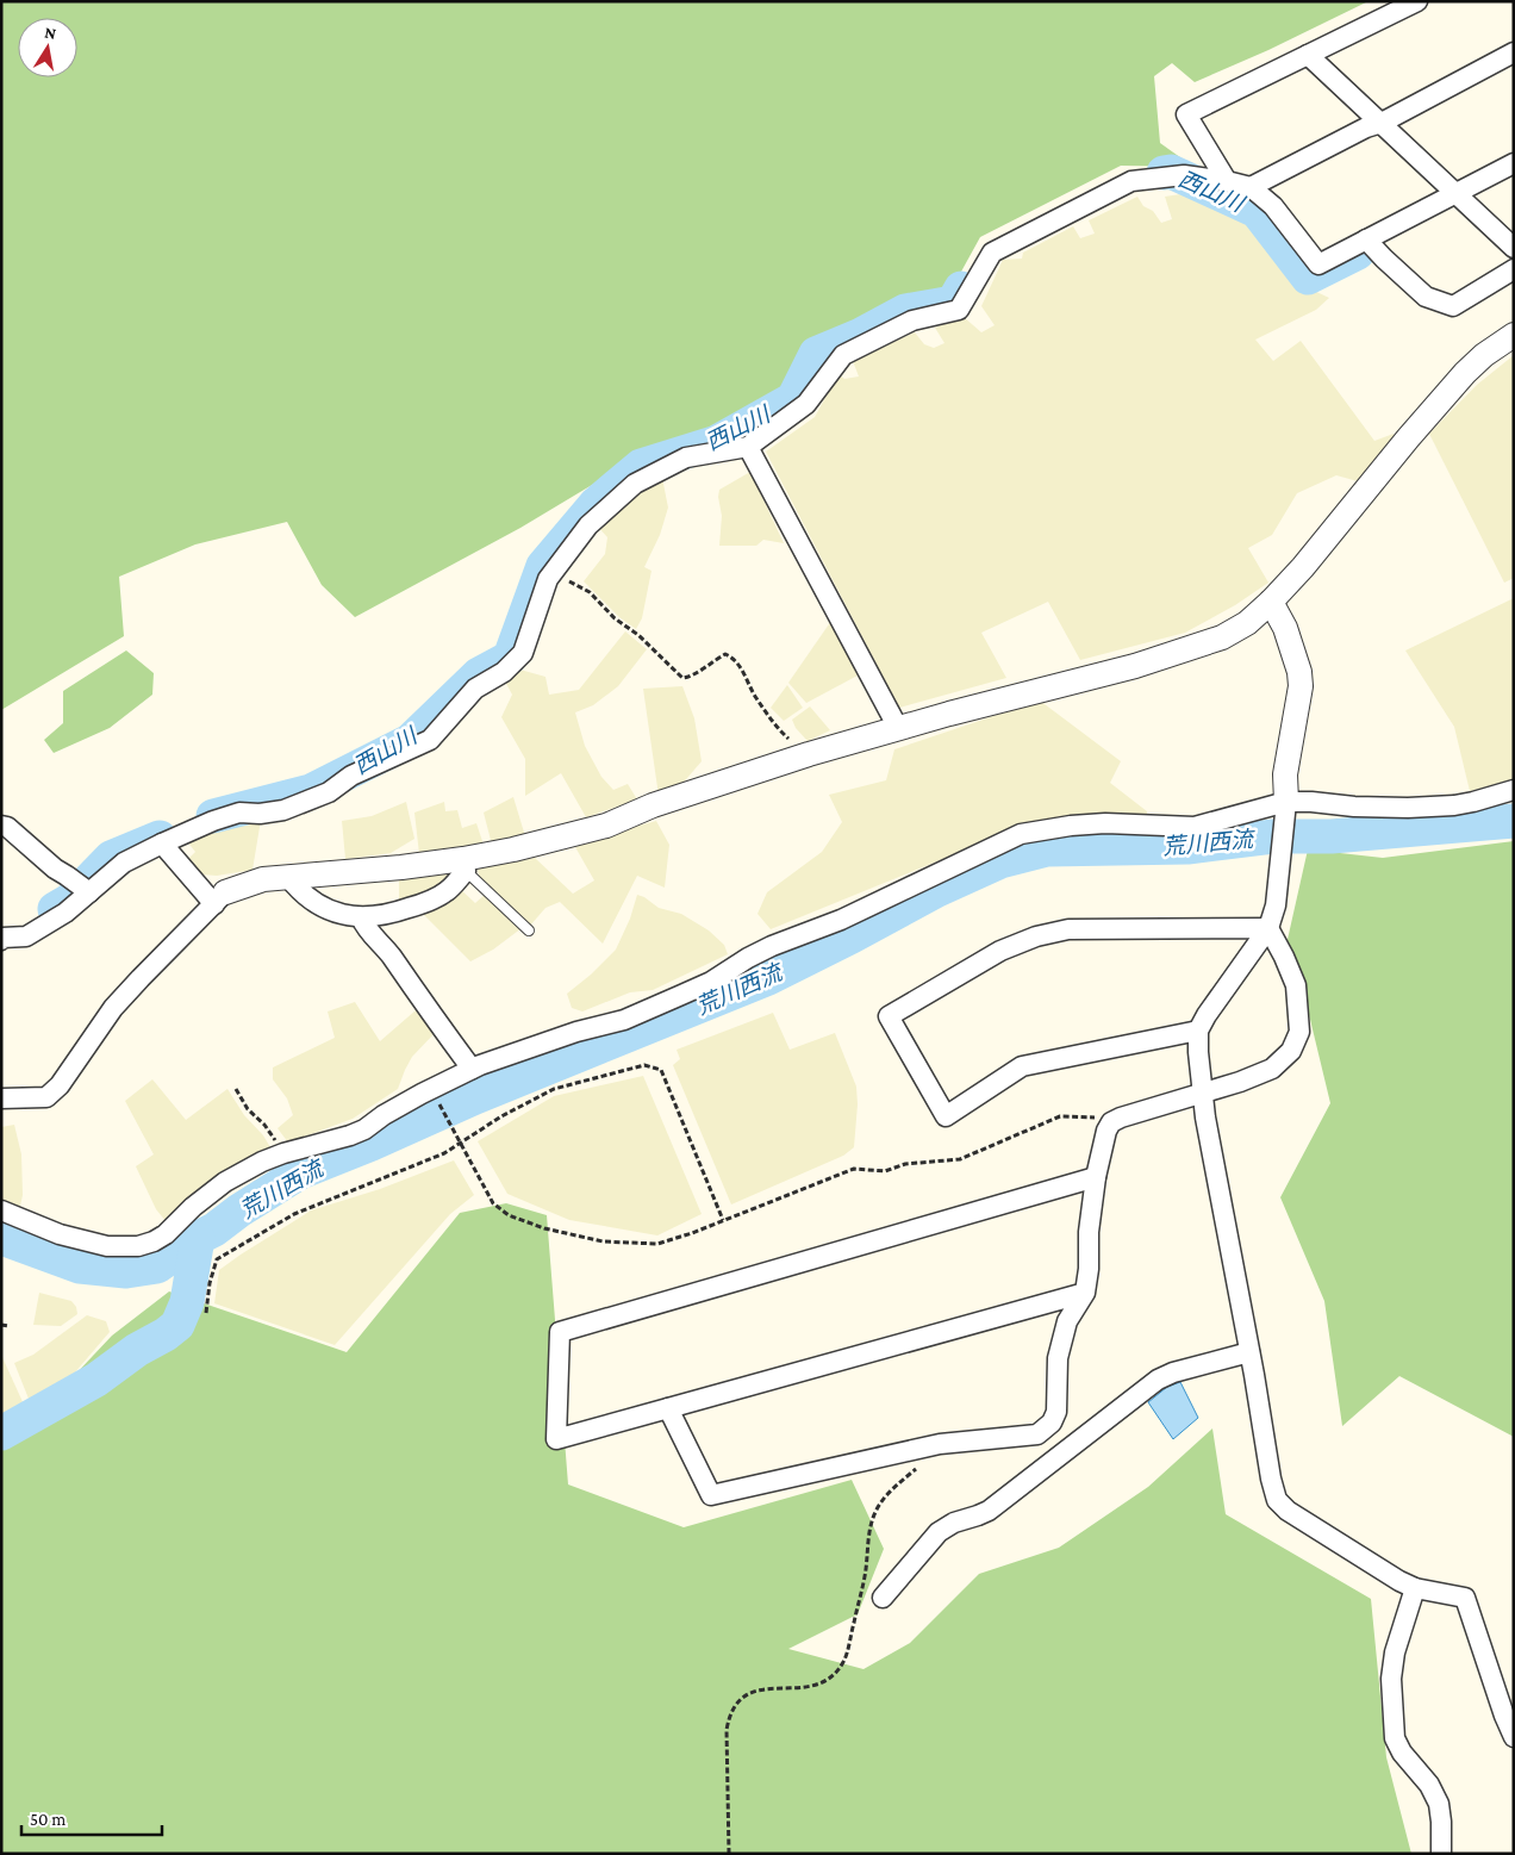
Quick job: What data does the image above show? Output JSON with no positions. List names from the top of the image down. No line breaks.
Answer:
{"water":["西山川","荒川西流"],"scale_bar":"50 m","north":"top"}
